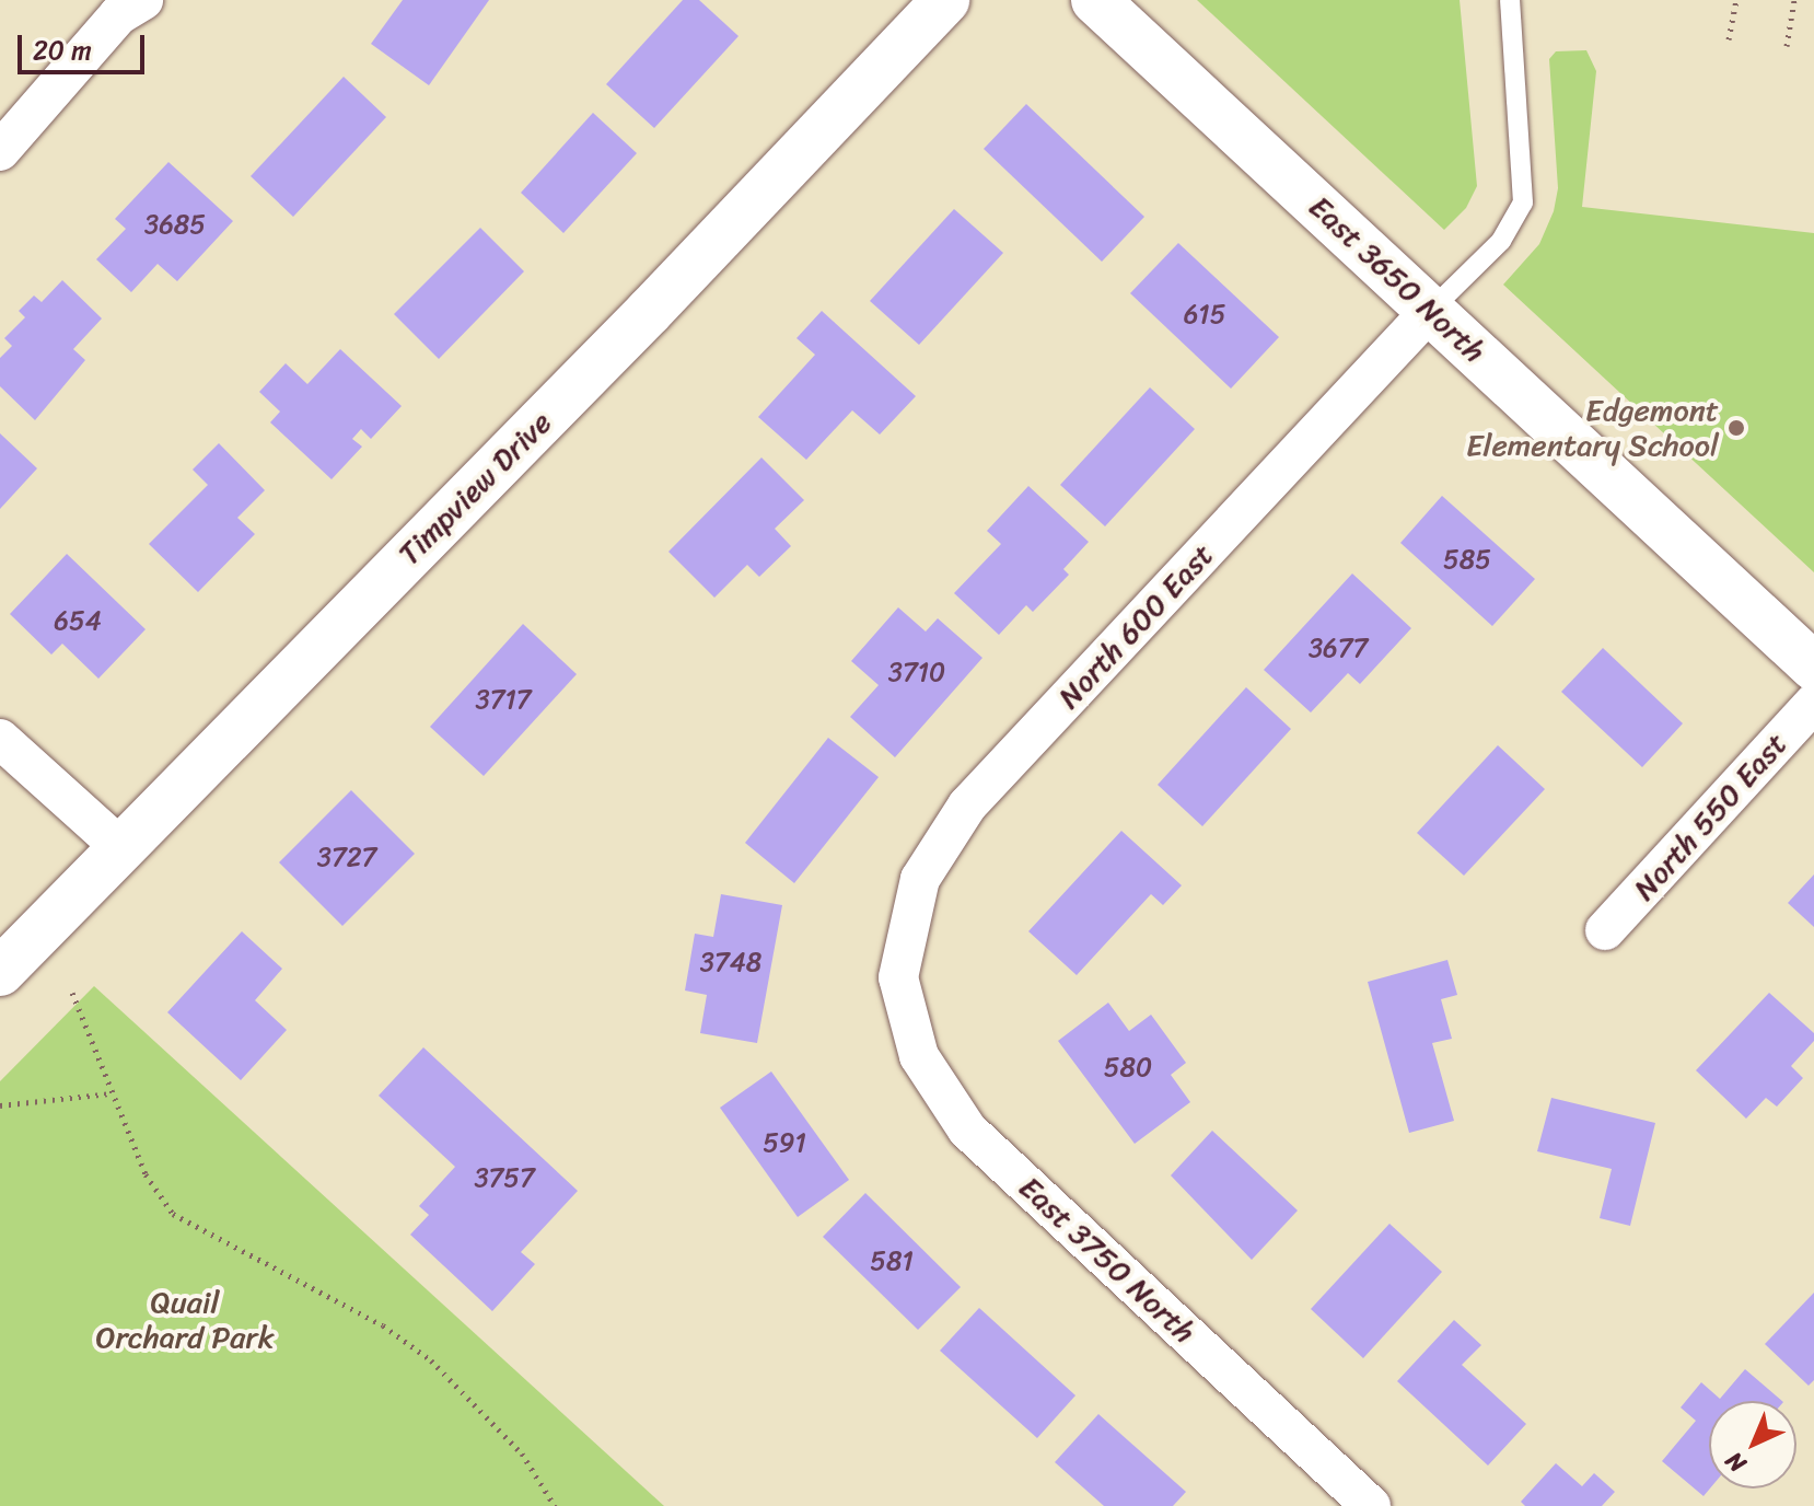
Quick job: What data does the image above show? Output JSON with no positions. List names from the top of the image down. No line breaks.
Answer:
{"streets":{"street":["East 3650 North","Timpview Drive","North 600 East","North 550 East","East 3750 North"]},"crossings":[["East 3650 North","North 600 East"],["North 600 East","East 3750 North"]],"parks":["Quail Orchard Park"],"places":["Edgemont Elementary School"],"house_numbers":["3685","615","585","654","3677","3710","3717","3727","3748","580","591","3757","581"],"scale_bar":"20 m","north":"bottom left"}
